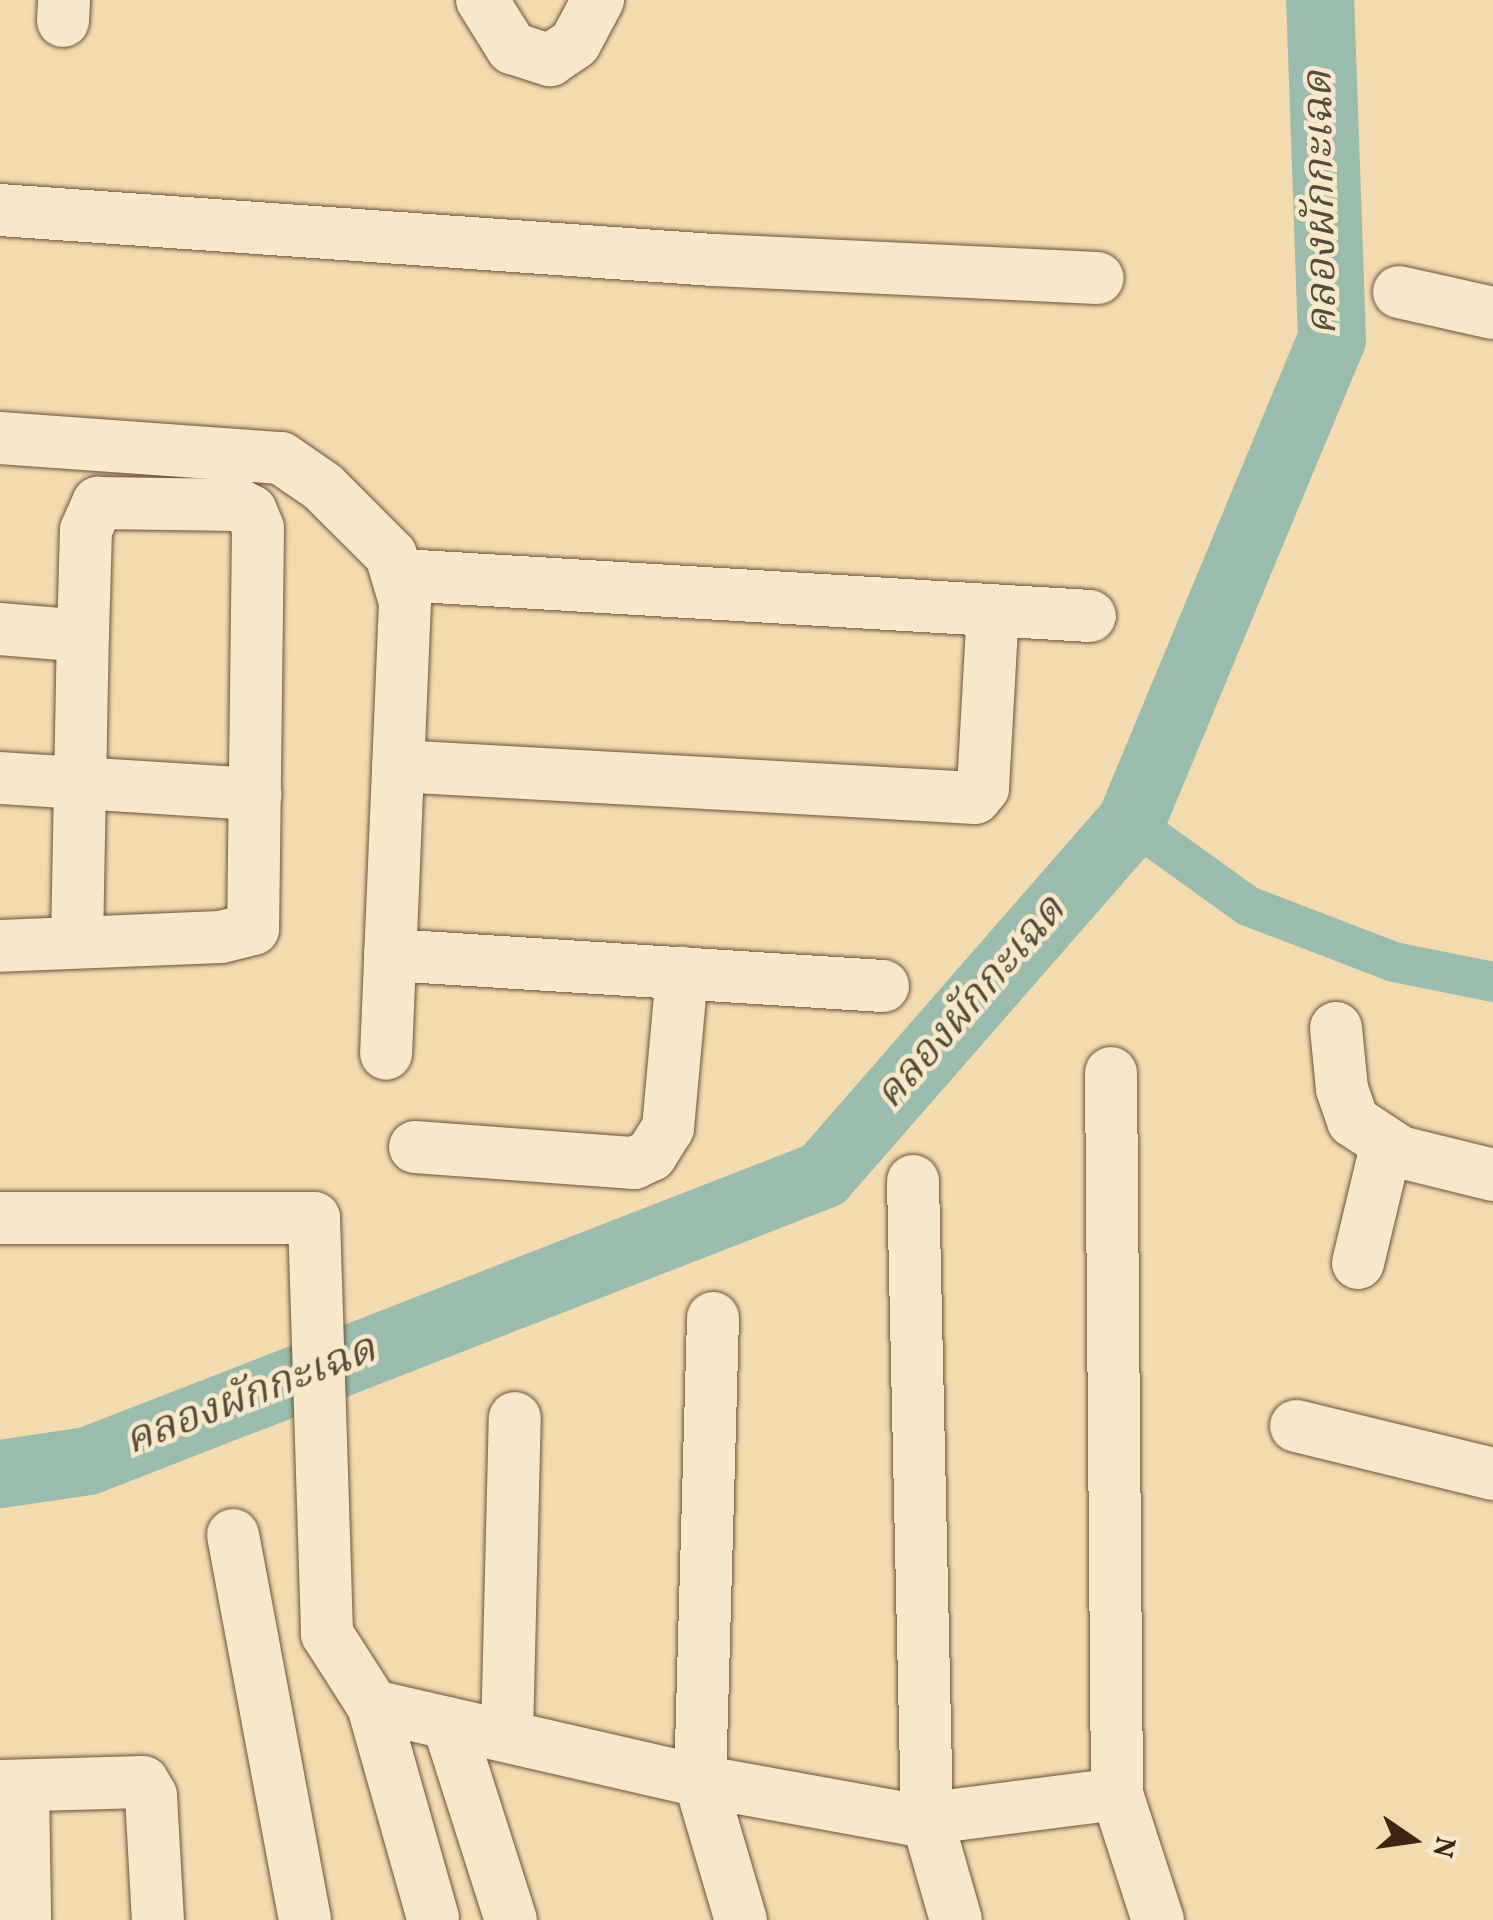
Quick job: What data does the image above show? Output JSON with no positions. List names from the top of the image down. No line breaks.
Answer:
{"water":["คลองผักกะเฉด"],"north":"right"}
